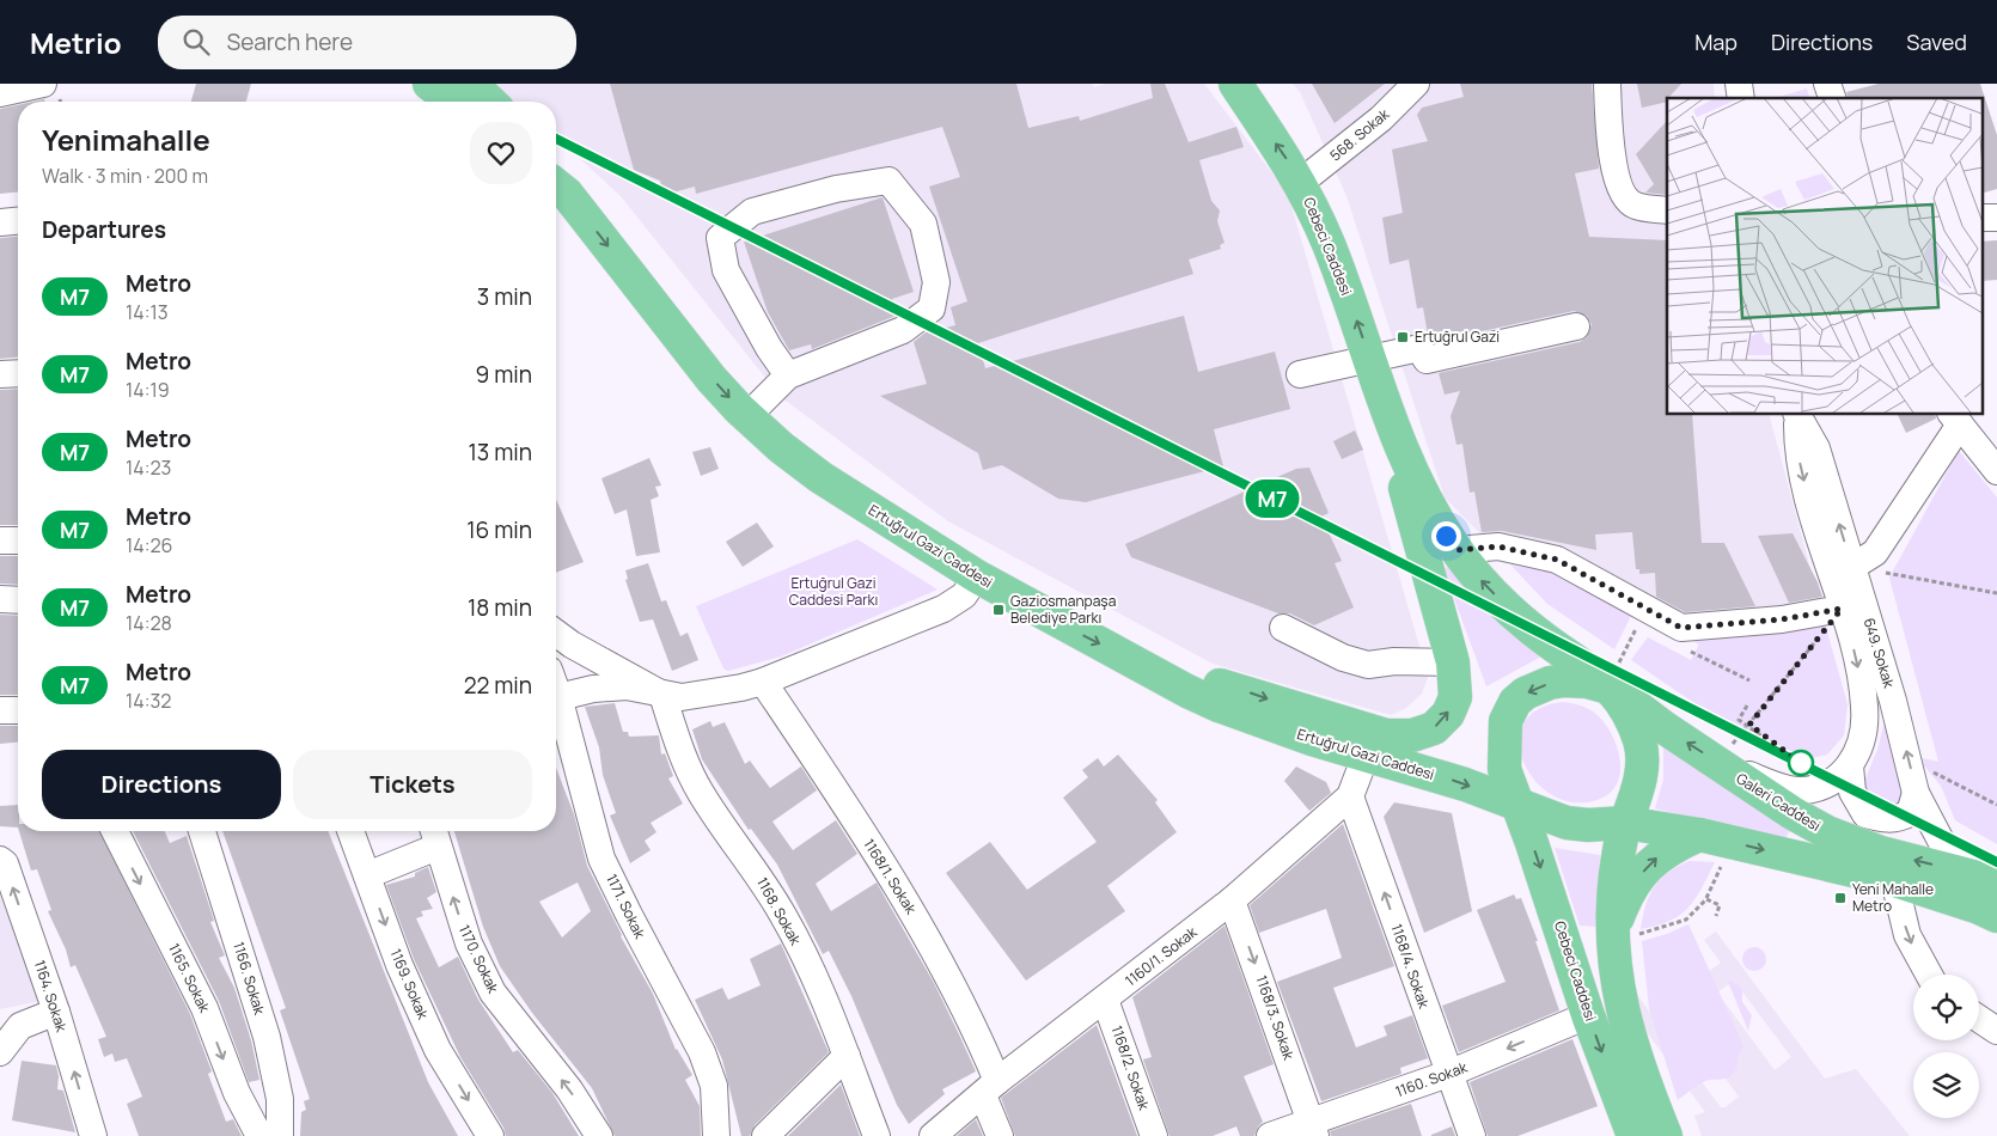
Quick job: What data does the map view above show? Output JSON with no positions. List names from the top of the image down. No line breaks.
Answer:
{"streets":{"main road":["Cebeci Caddesi","Ertuğrul Gazi Caddesi","Galeri Caddesi"],"street":["568. Sokak","649. Sokak","1168/1. Sokak","1171. Sokak","1168. Sokak","1160/1. Sokak","1170. Sokak","1168/4. Sokak","1165. Sokak","1166. Sokak","1169. Sokak","1164. Sokak","1168/3. Sokak","1168/2. Sokak","1160. Sokak"]},"crossings":[["568. Sokak","Cebeci Caddesi"],["Cebeci Caddesi","Ertuğrul Gazi Caddesi"],["Cebeci Caddesi","Galeri Caddesi"],["Cebeci Caddesi","1160. Sokak"],["Ertuğrul Gazi Caddesi","Galeri Caddesi"],["Ertuğrul Gazi Caddesi","1160/1. Sokak"],["649. Sokak","Galeri Caddesi"],["1168/1. Sokak","1160/1. Sokak"],["1160/1. Sokak","1168/4. Sokak"],["1160/1. Sokak","1168/3. Sokak"],["1160/1. Sokak","1168/2. Sokak"],["1168/4. Sokak","1160. Sokak"],["1168/3. Sokak","1160. Sokak"]],"one_way":["Ertuğrul Gazi Caddesi","1170. Sokak","1168/4. Sokak","1165. Sokak","1169. Sokak","1164. Sokak","1168/3. Sokak","1160. Sokak"],"parks":["Ertuğrul Gazi Caddesi Parkı"],"places":{"transit":["Ertuğrul Gazi","Gaziosmanpaşa Belediye Parkı","Yeni Mahalle Metro"]},"lines":["metro line M7"],"page":{"header":"Metrio","search":"Search here","nav":["Map","Directions","Saved"],"on_map":"M7","heading":[["Yenimahalle","Walk · 3 min · 200 m"],"Departures"],"list":[{"mark":"M7","name":"Metro","note":"14:13","value":"3 min"},{"mark":"M7","name":"Metro","note":"14:19","value":"9 min"},{"mark":"M7","name":"Metro","note":"14:23","value":"13 min"},{"mark":"M7","name":"Metro","note":"14:26","value":"16 min"},{"mark":"M7","name":"Metro","note":"14:28","value":"18 min"},{"mark":"M7","name":"Metro","note":"14:32","value":"22 min"}],"buttons":["Directions","Tickets"]}}
